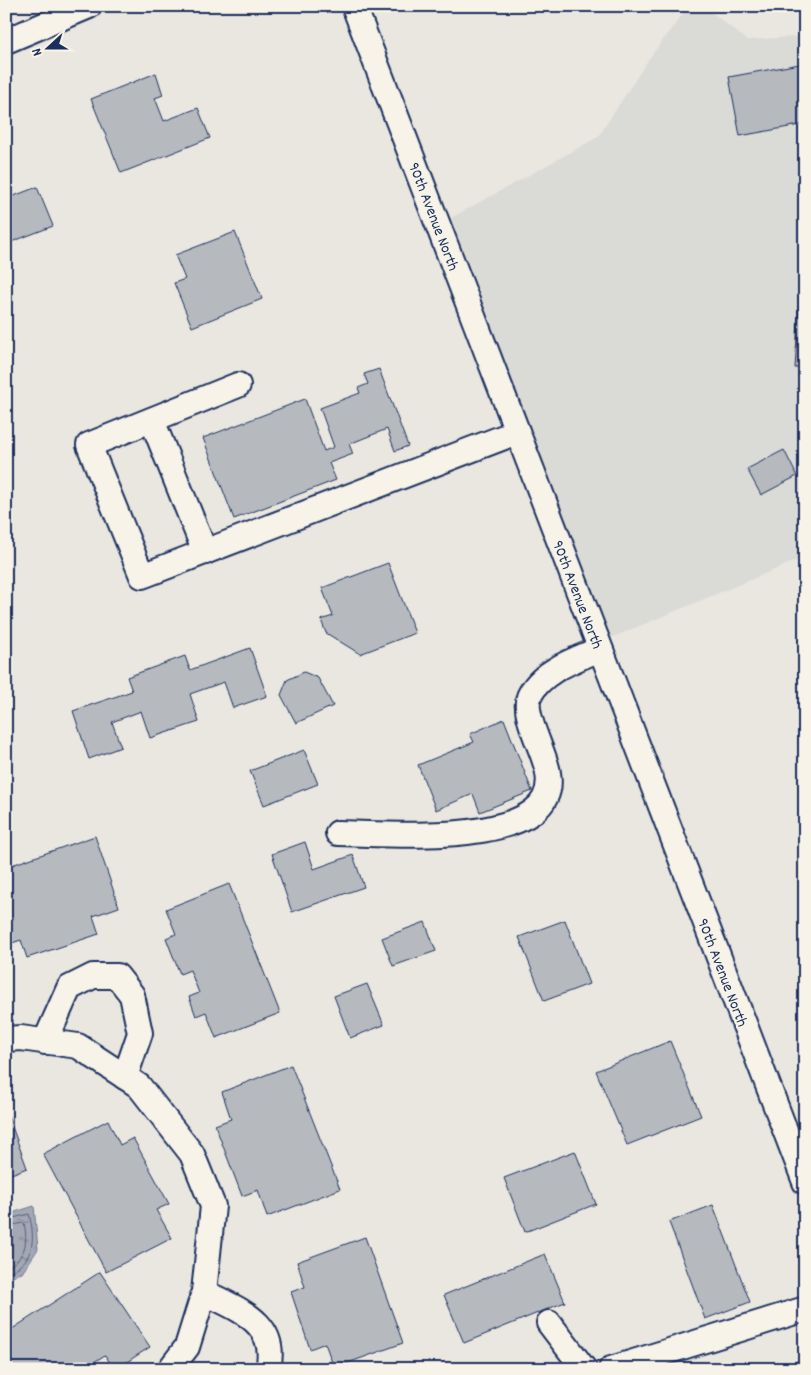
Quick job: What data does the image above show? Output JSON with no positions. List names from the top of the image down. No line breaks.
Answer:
{"streets":{"street":["90th Avenue North"]},"north":"left"}
